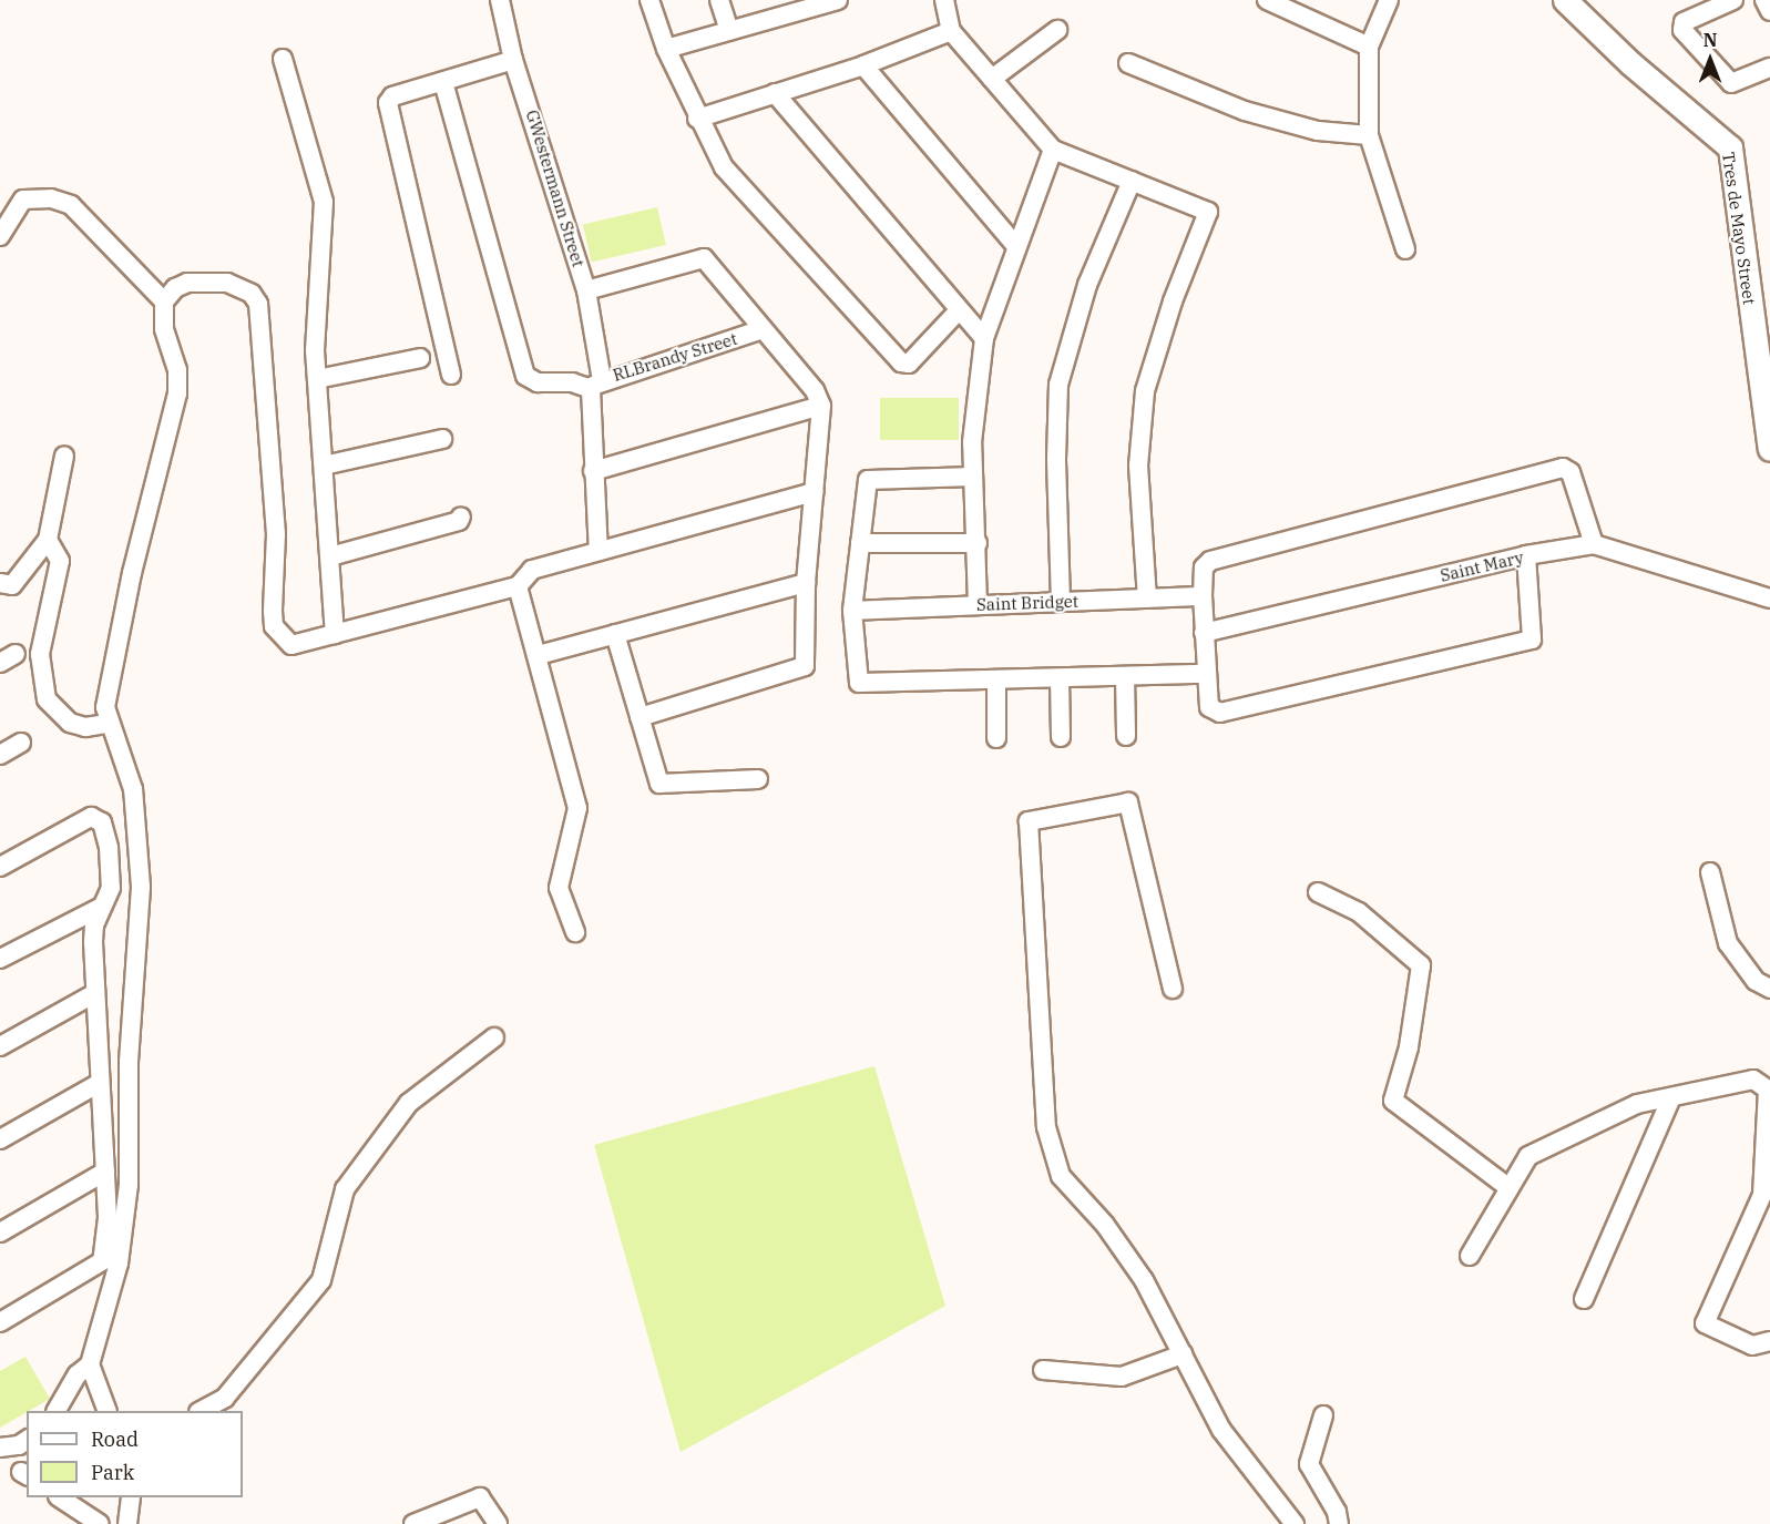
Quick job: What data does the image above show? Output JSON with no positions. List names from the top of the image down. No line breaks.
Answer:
{"streets":{"street":["GWestermann Street","Tres de Mayo Street","RLBrandy Street","Saint Mary","Saint Bridget"]},"crossings":[["GWestermann Street","RLBrandy Street"]],"legend":["Road","Park"],"north":"top"}
